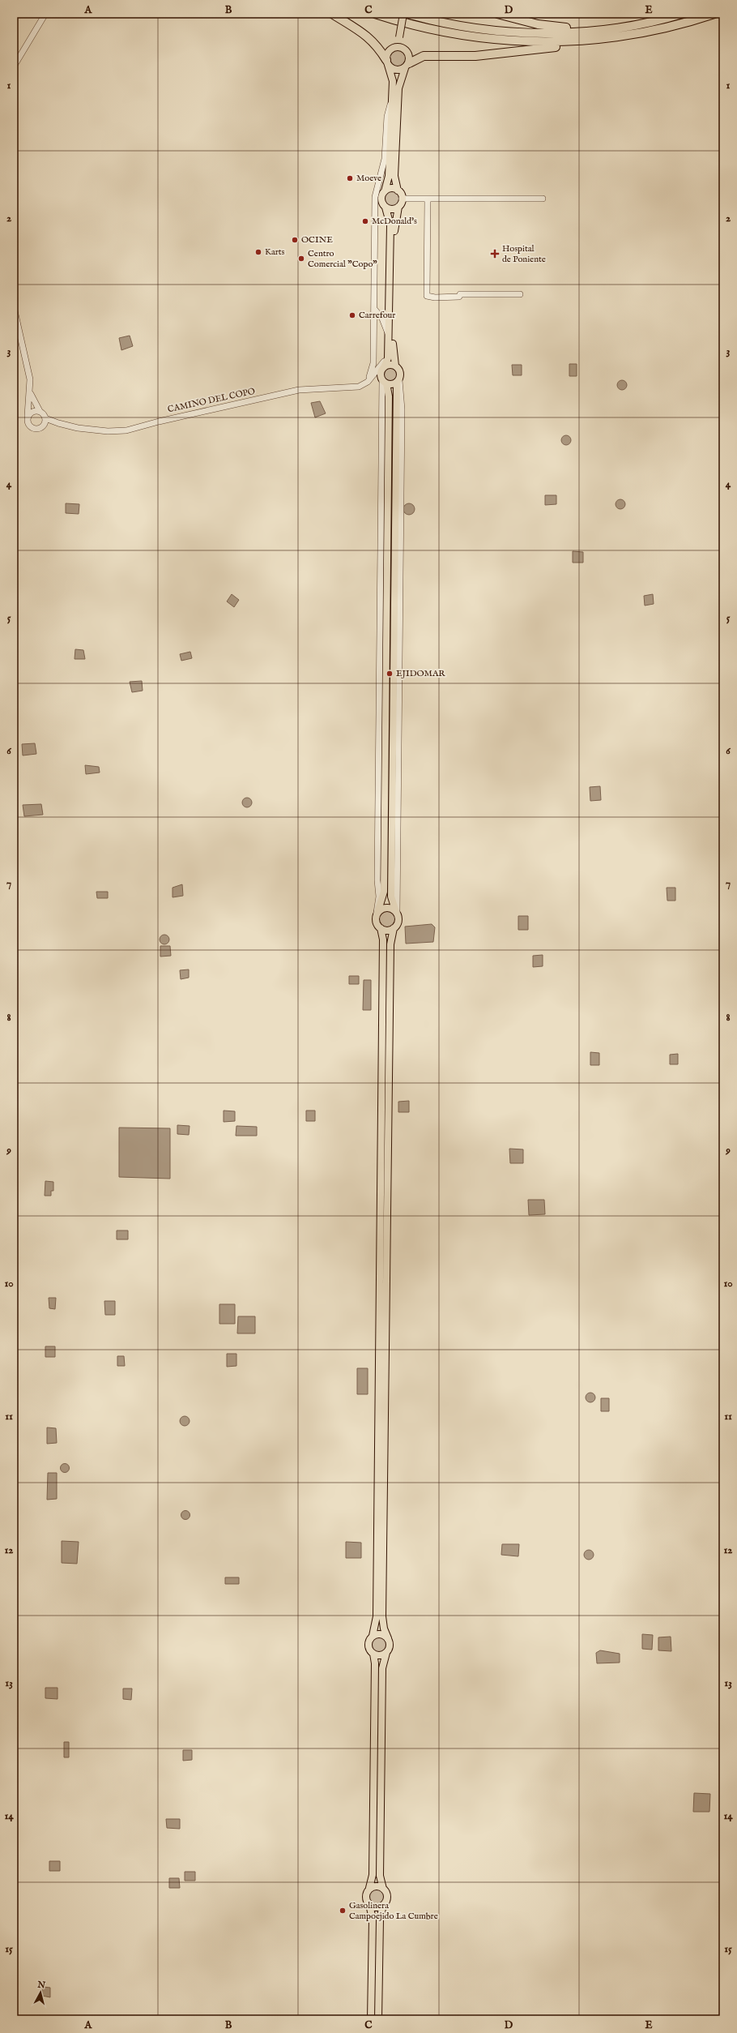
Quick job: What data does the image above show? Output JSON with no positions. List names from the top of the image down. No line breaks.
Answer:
{"streets":{"street":["CAMINO DEL COPO"]},"places":{"other":["Moeve","McDonald's","OCINE","Karts","Centro Comercial \"Copo\"","Carrefour","EJIDOMAR","Gasolinera Campoejido La Cumbre"],"health":["Hospital de Poniente"]},"north":"top","grid":{"columns":["A","B","C","D","E"],"rows":["1","2","3","4","5","6","7","8","9","10","11","12","13","14","15"]}}
